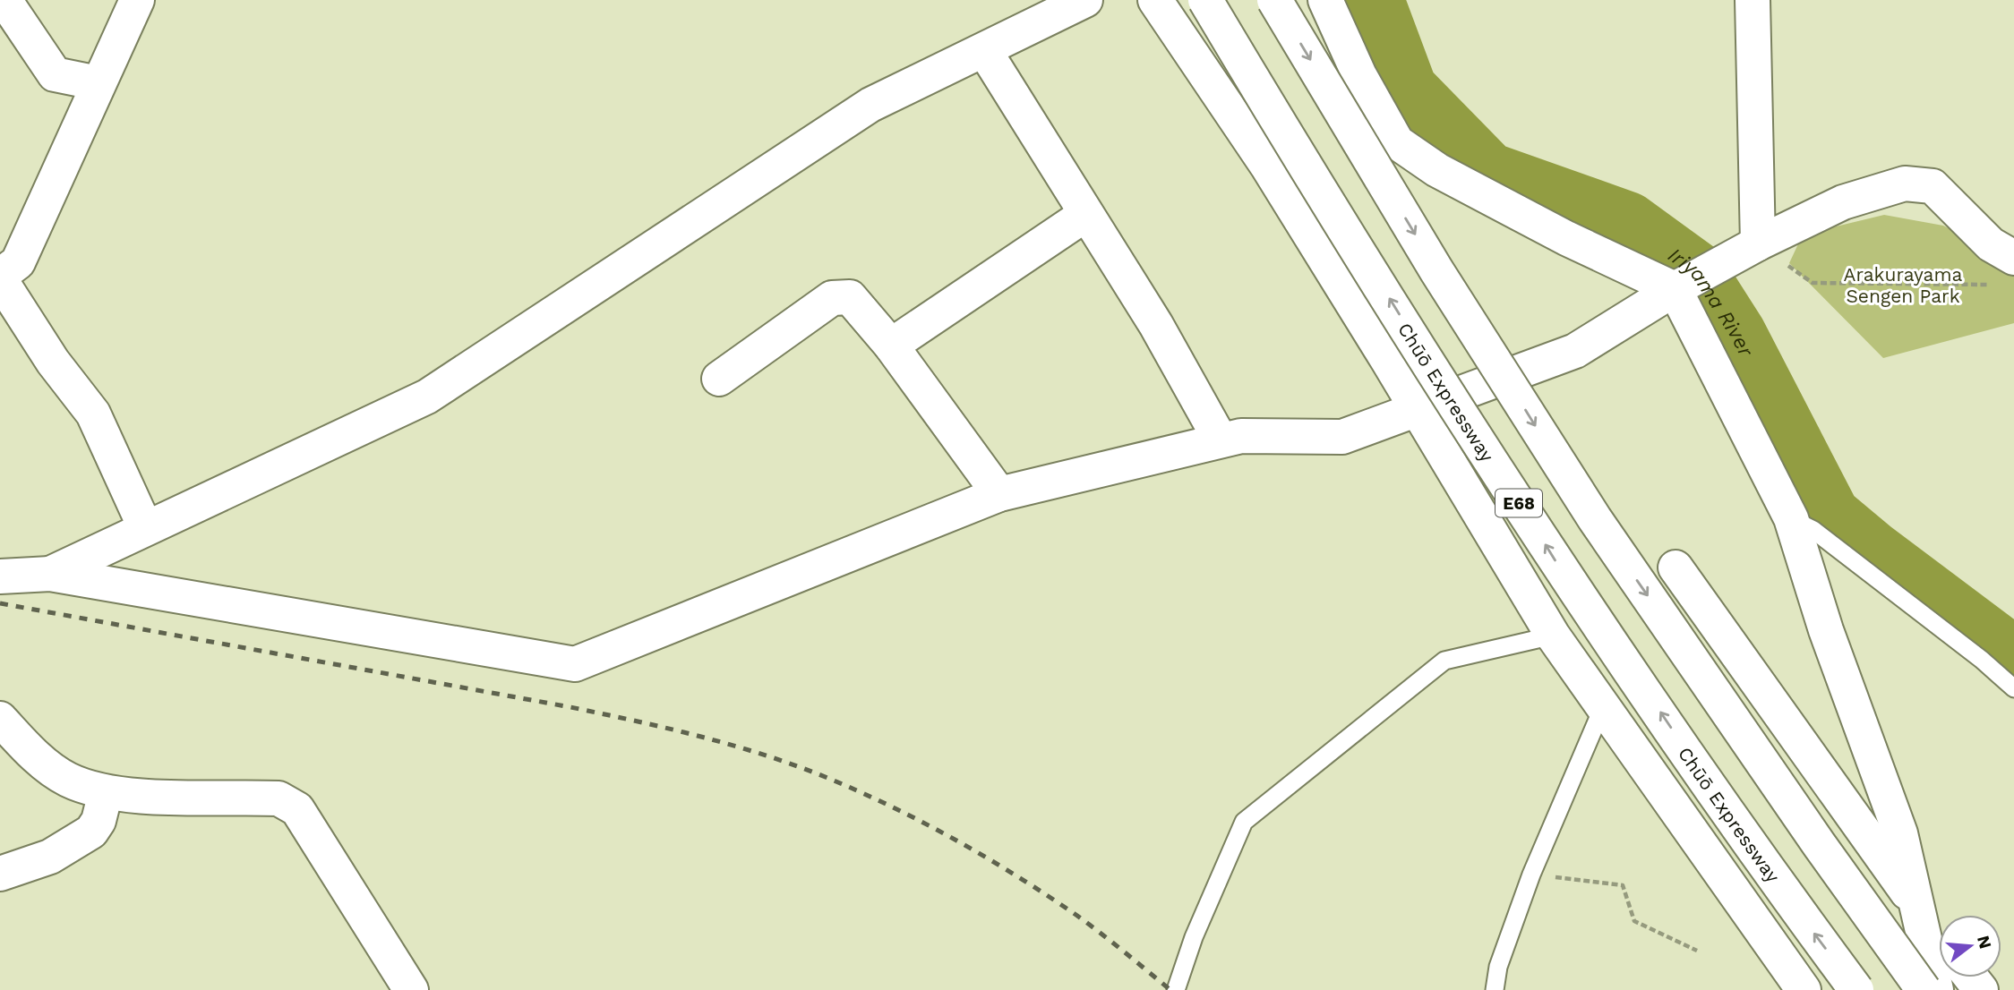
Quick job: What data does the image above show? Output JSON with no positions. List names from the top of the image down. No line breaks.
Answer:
{"streets":{"main road":["Chūō Expressway","E68"]},"water":["Iriyama River"],"parks":["Arakurayama Sengen Park"],"north":"right"}
